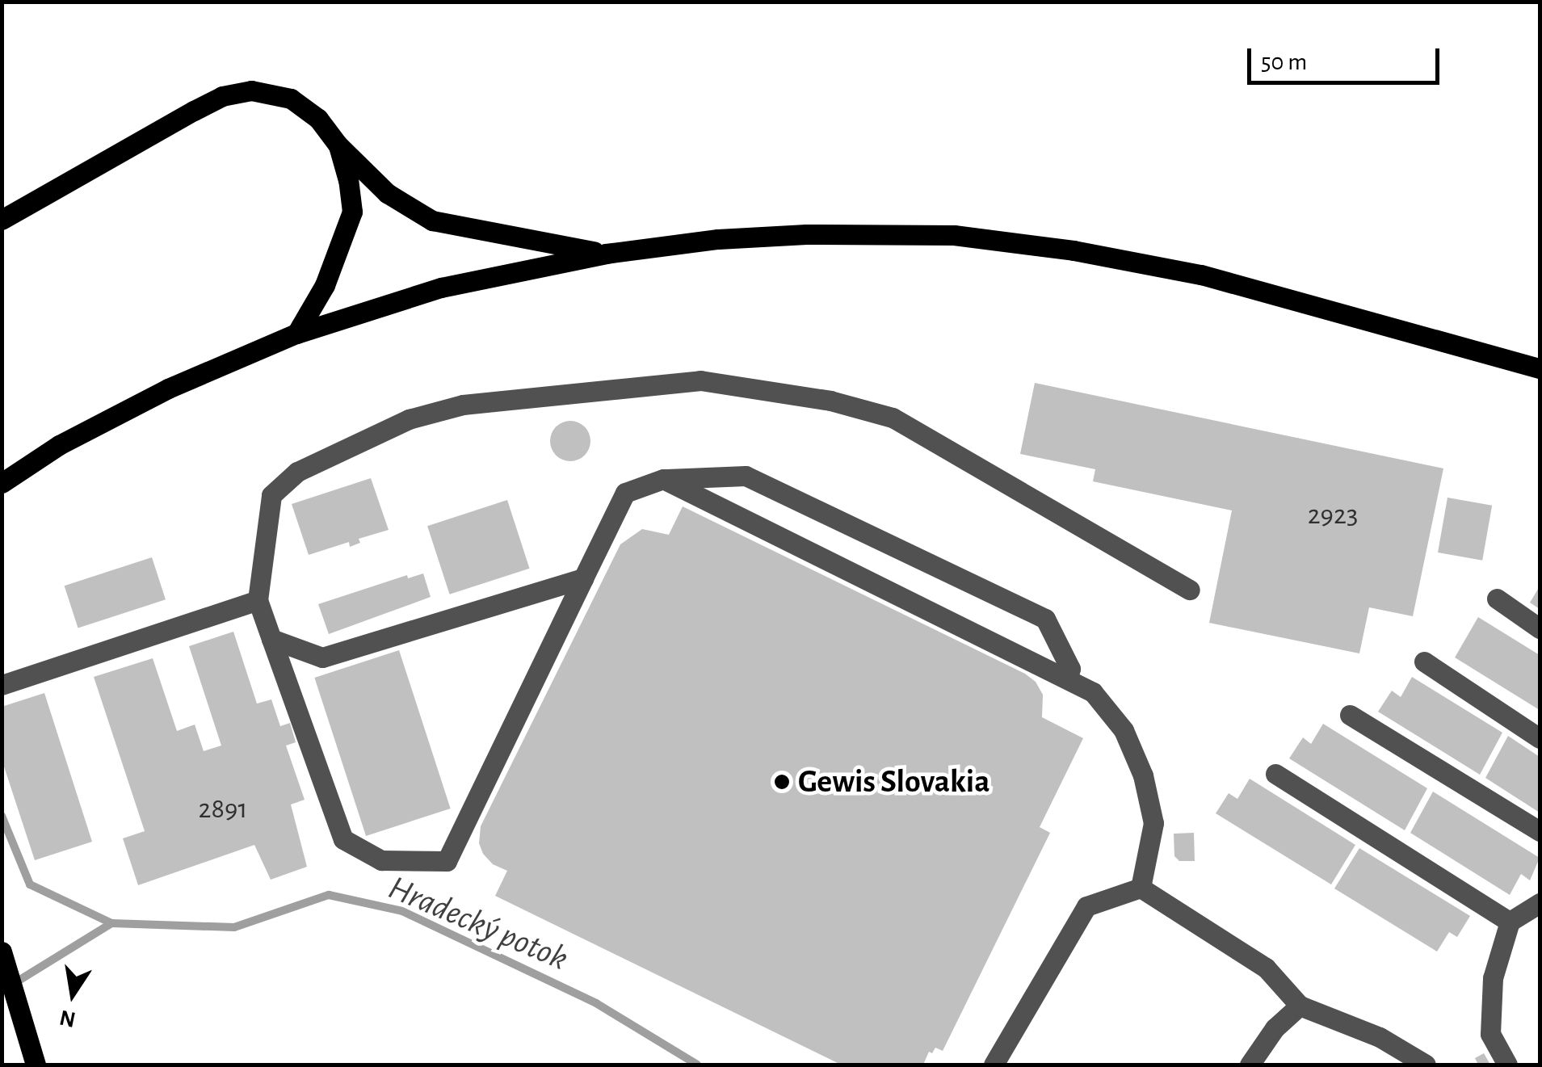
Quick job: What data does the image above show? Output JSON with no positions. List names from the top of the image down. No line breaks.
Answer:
{"water":["Hradecký potok"],"places":["Gewis Slovakia"],"house_numbers":["2923","2891"],"scale_bar":"50 m","north":"bottom"}
